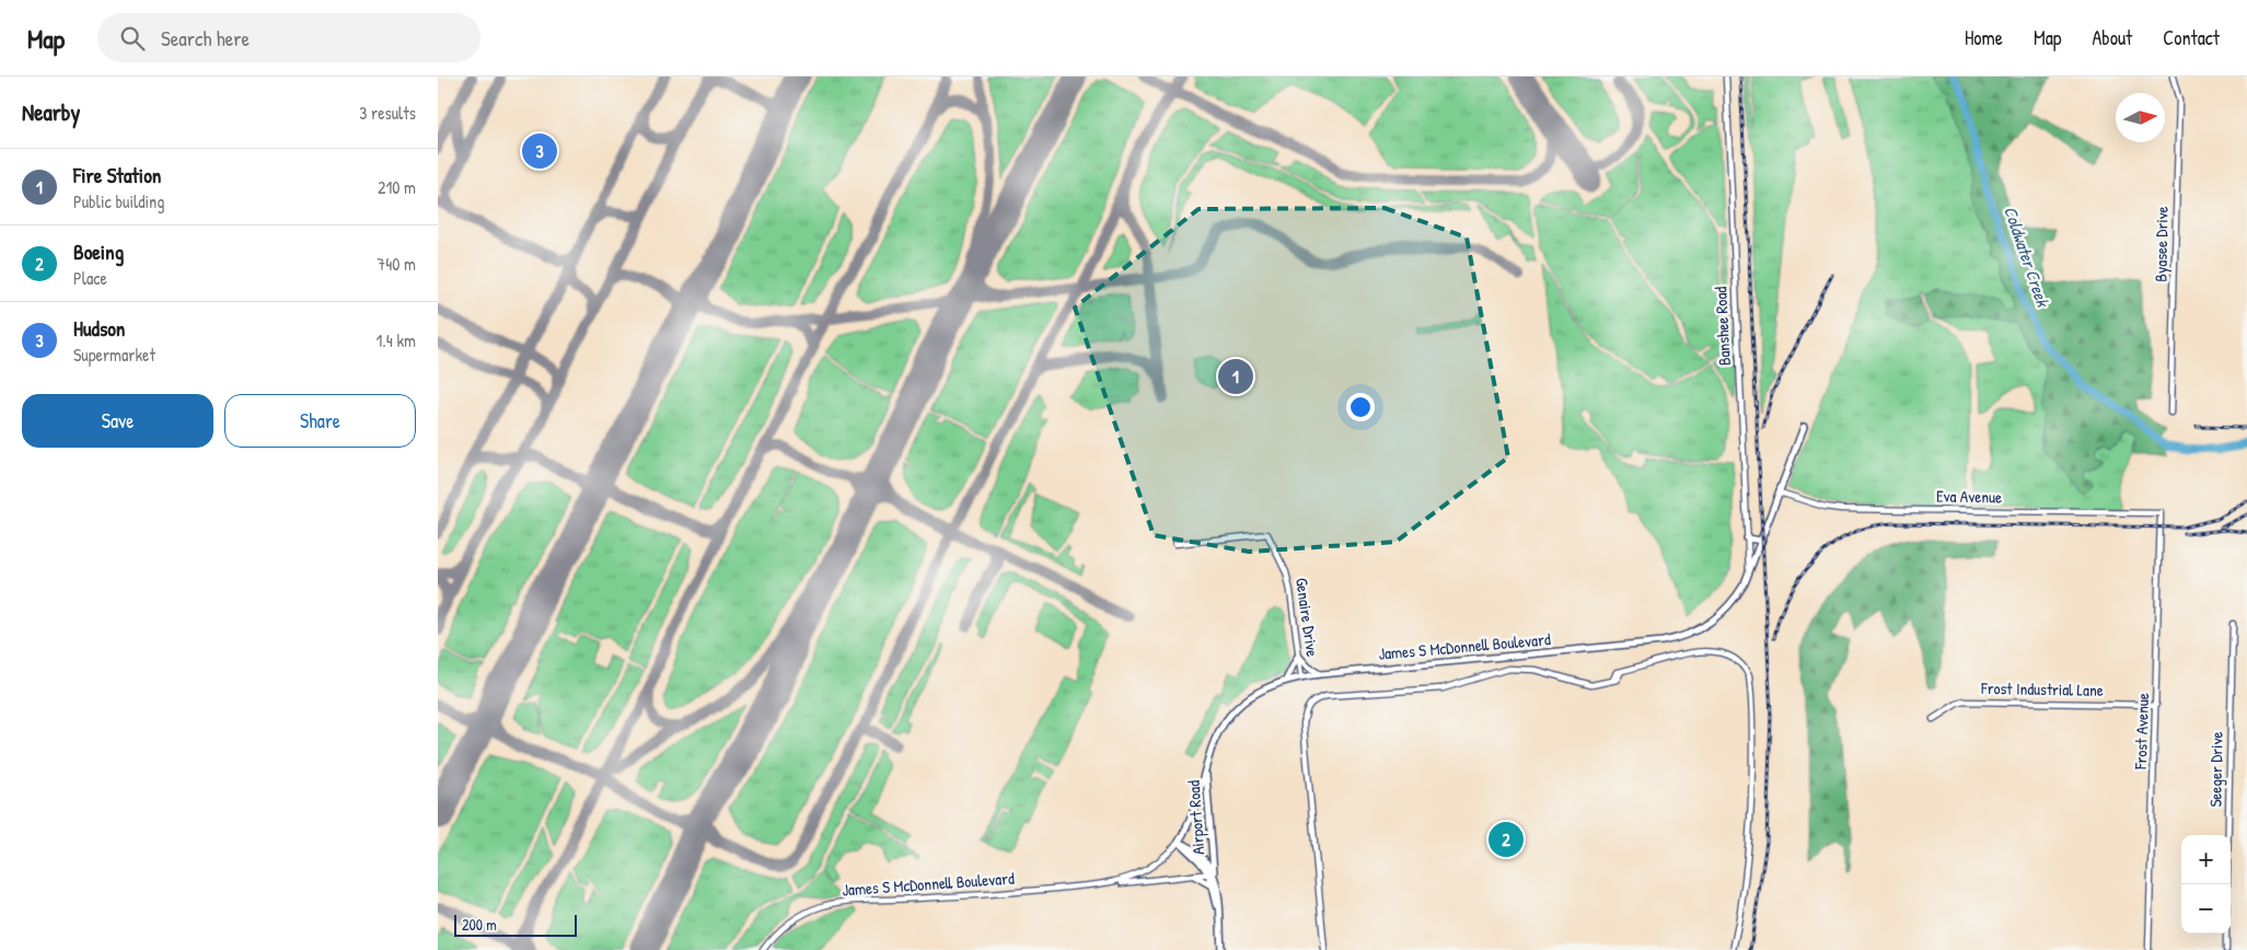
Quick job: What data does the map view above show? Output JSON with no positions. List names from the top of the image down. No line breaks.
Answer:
{"streets":{"main road":["James S McDonnell Boulevard","Airport Road"],"street":["Byasee Drive","Banshee Road","Eva Avenue","Genaire Drive","Frost Industrial Lane","Frost Avenue","Seeger Drive"]},"crossings":[["Banshee Road","James S McDonnell Boulevard"],["Eva Avenue","James S McDonnell Boulevard"],["Eva Avenue","Frost Avenue"],["Genaire Drive","James S McDonnell Boulevard"],["James S McDonnell Boulevard","Airport Road"],["Frost Industrial Lane","Frost Avenue"]],"water":["Coldwater Creek"],"scale_bar":"200 m","north":"right","page":{"header":"Map","search":"Search here","nav":["Home","Map","About","Contact"],"heading":["Nearby","3 results"],"pins":["3","1","2"],"list":[{"mark":"1","name":"Fire Station","note":"Public building","value":"210 m"},{"mark":"2","name":"Boeing","note":"Place","value":"740 m"},{"mark":"3","name":"Hudson","note":"Supermarket","value":"1.4 km"}],"buttons":["Save","Share"],"map_buttons":["+","−"],"scale":"200 m"}}
